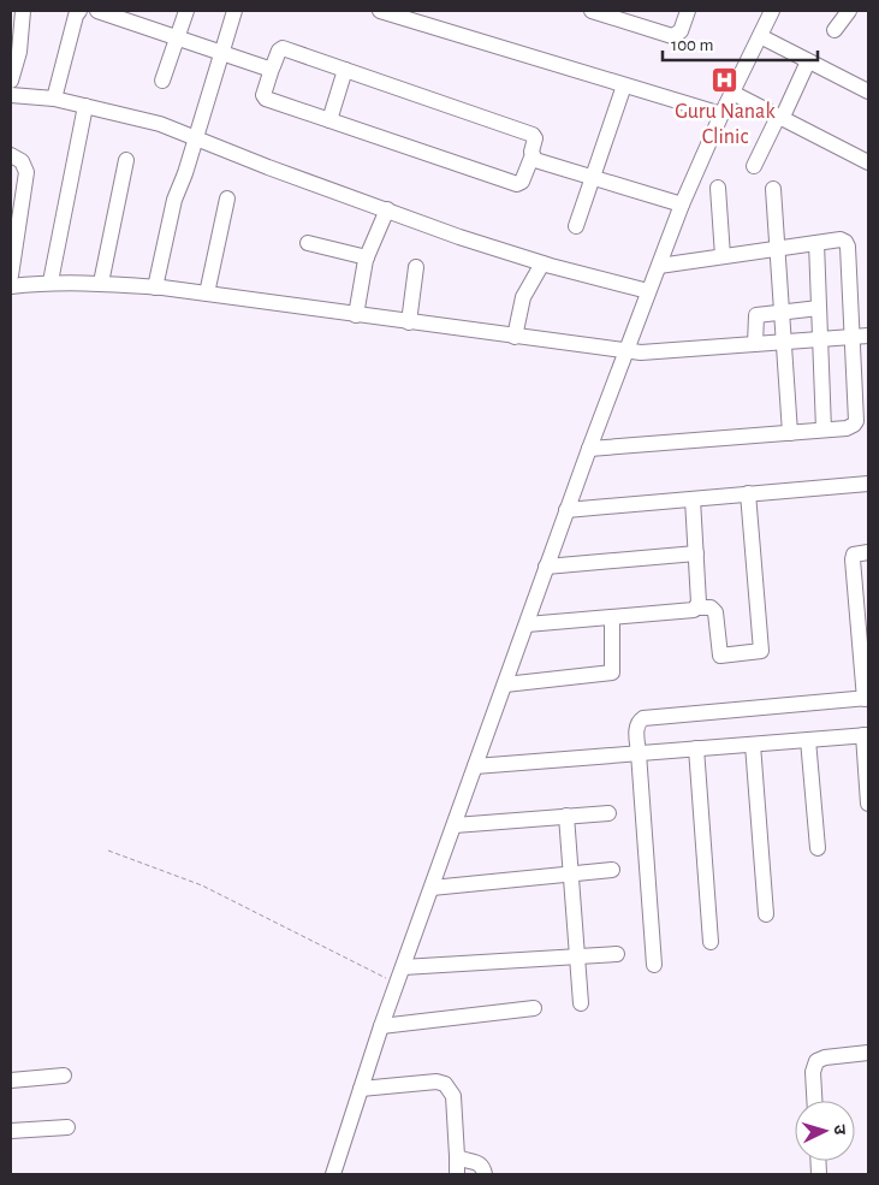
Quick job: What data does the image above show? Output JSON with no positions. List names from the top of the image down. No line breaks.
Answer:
{"places":{"hospital":["Guru Nanak Clinic"]},"scale_bar":"100 m","north":"right"}
